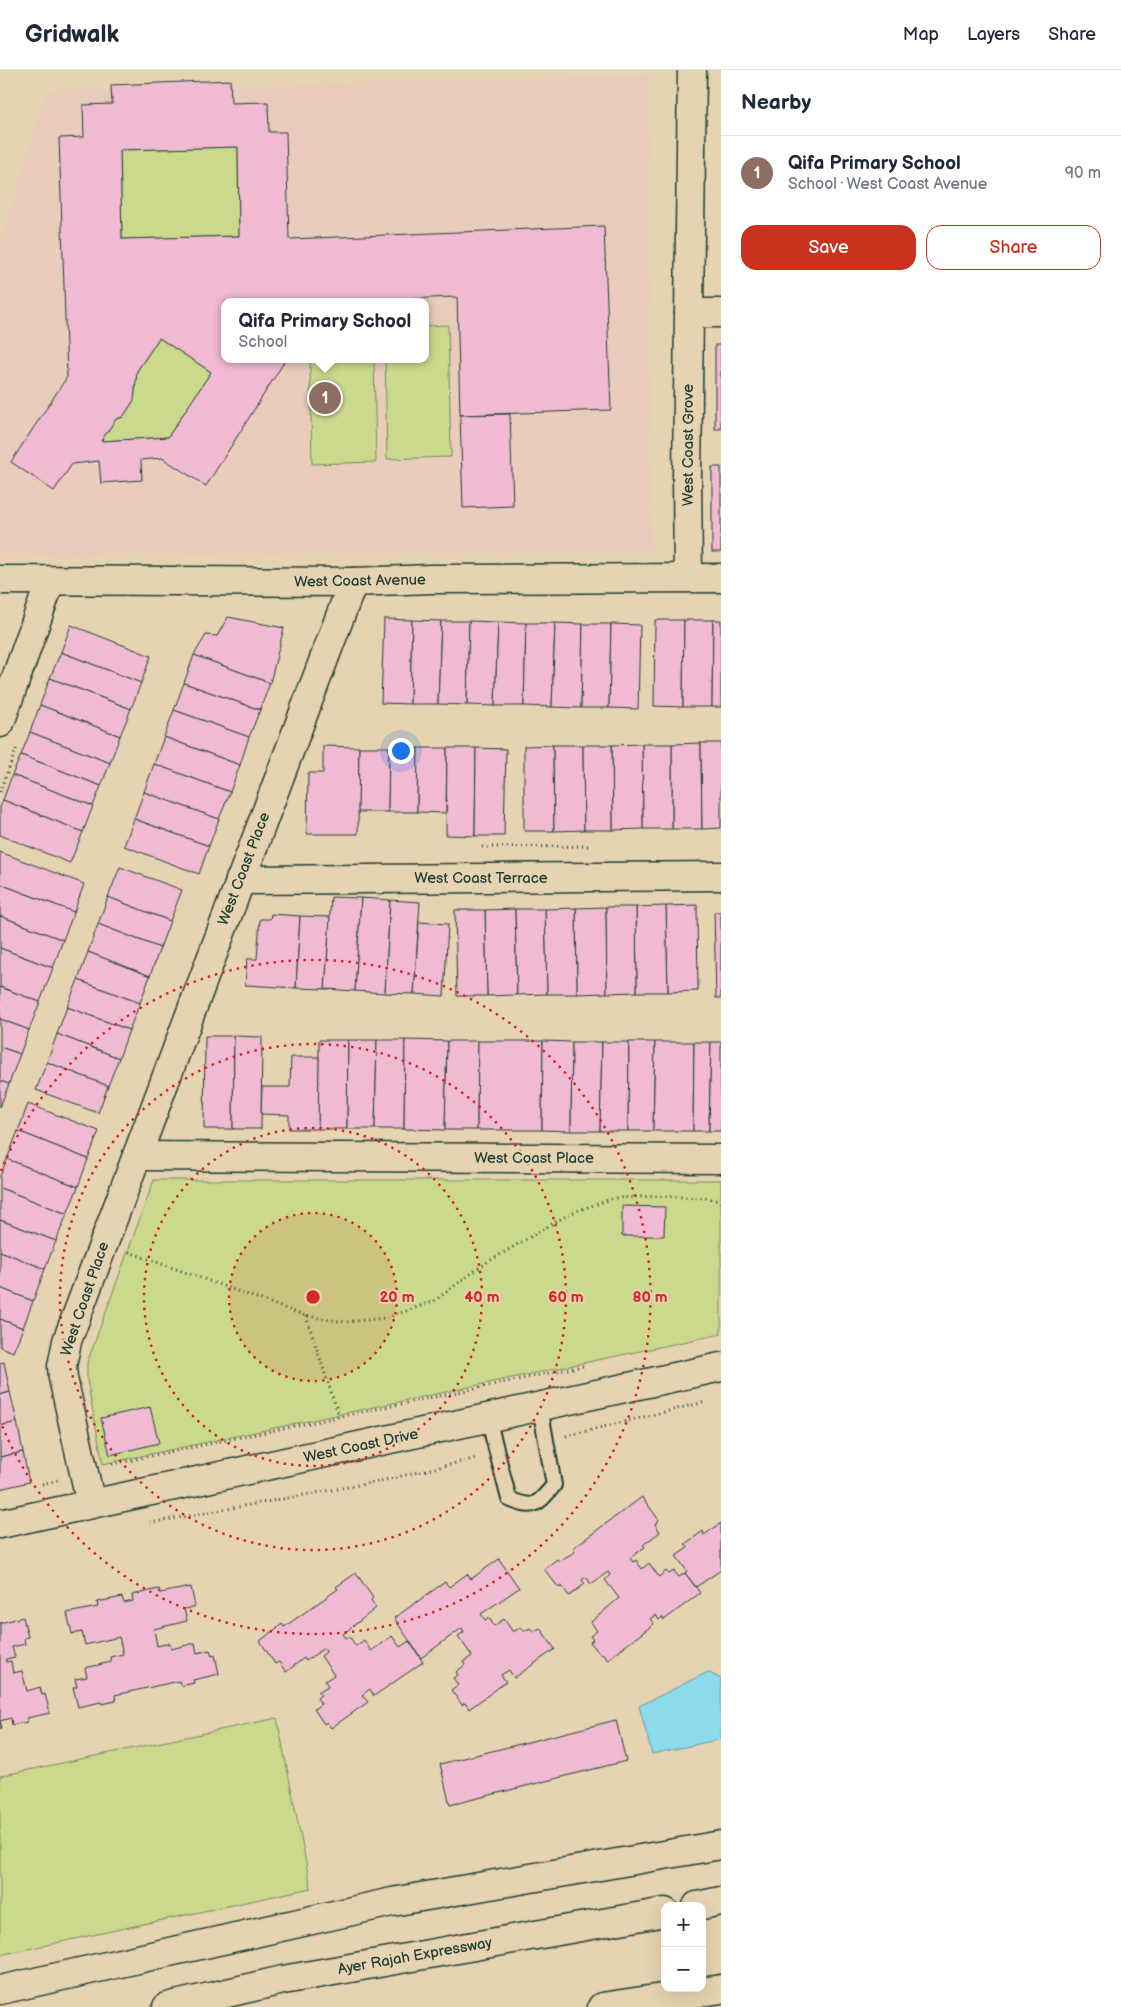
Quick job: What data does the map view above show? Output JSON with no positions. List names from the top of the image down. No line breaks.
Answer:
{"streets":{"main road":["West Coast Grove","West Coast Avenue","West Coast Place","West Coast Terrace","West Coast Drive","Ayer Rajah Expressway"]},"crossings":[["West Coast Grove","West Coast Avenue"],["West Coast Avenue","West Coast Place"],["West Coast Place","West Coast Terrace"],["West Coast Place","West Coast Drive"]],"page":{"header":"Gridwalk","nav":["Map","Layers","Share"],"heading":"Nearby","list":[{"mark":"1","name":"Qifa Primary School","note":"School · West Coast Avenue","value":"90 m"}],"buttons":["Save","Share"],"popup":["Qifa Primary School","School"],"pins":"1","map_buttons":["+","−"]},"rings":["20 m","40 m","60 m","80 m"]}
